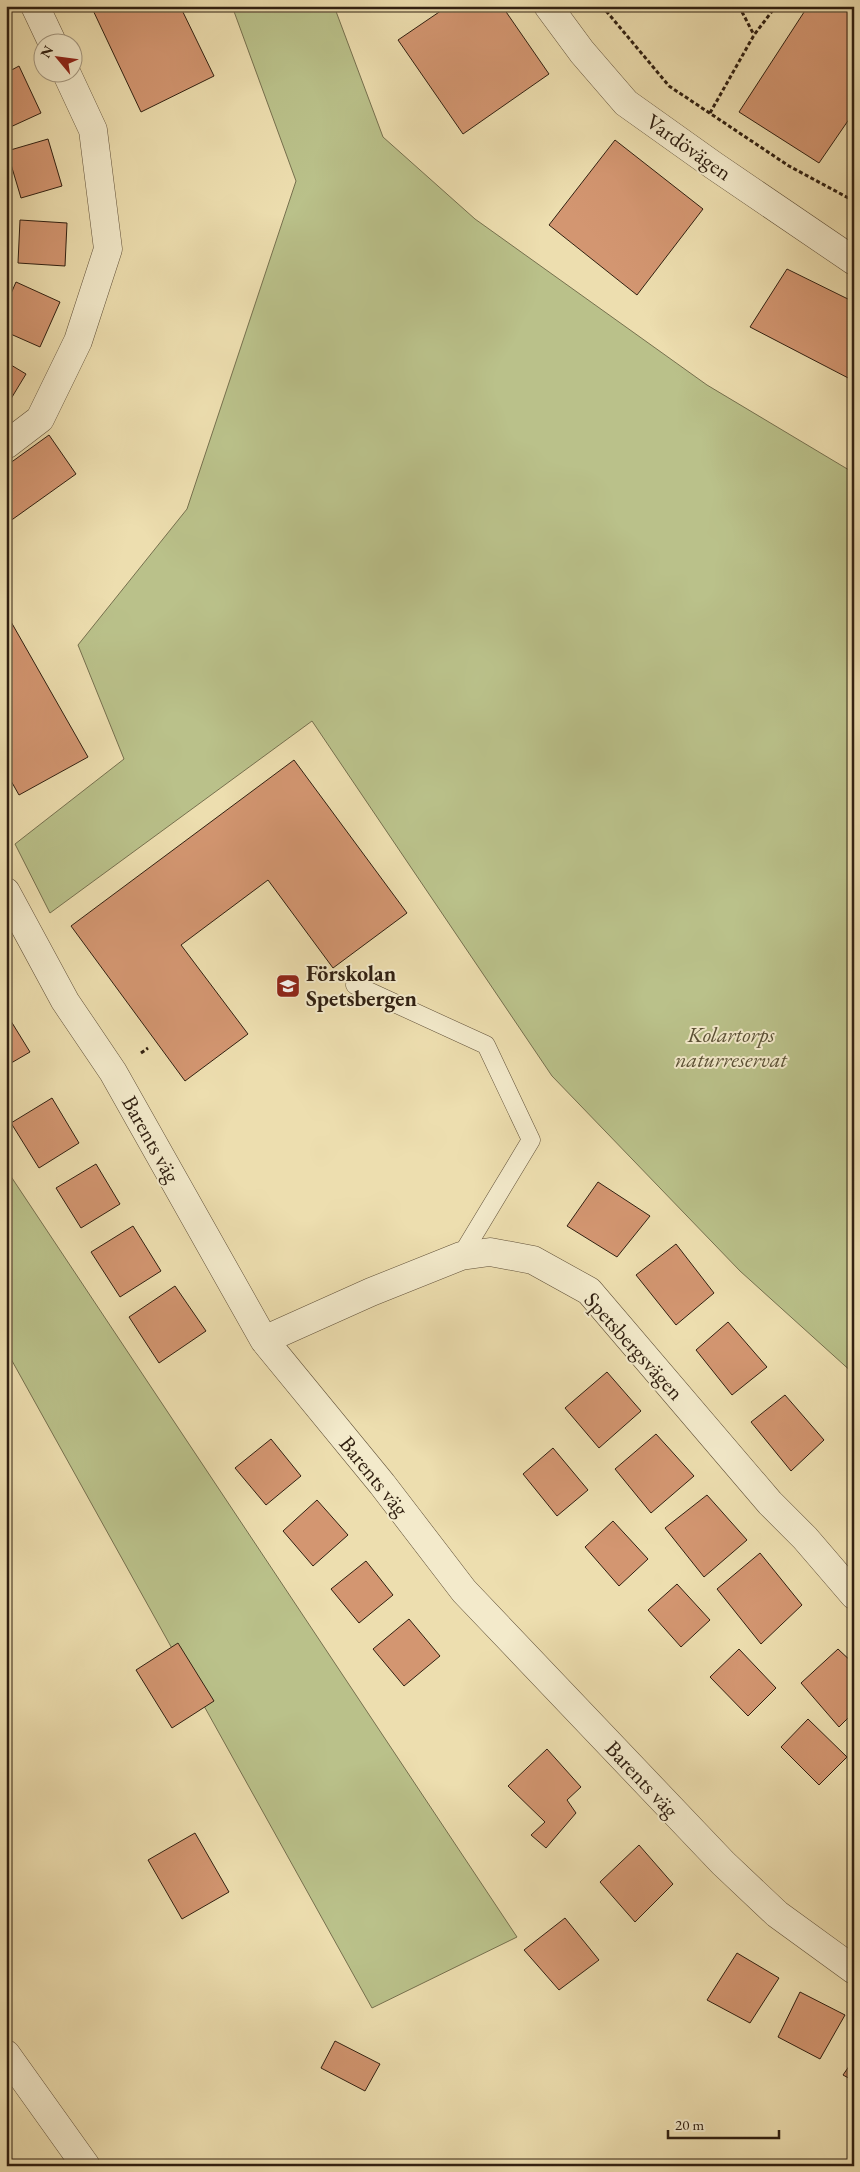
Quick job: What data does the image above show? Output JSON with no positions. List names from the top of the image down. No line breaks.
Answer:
{"streets":{"street":["Vardövägen","Barents väg","Spetsbergsvägen"]},"crossings":[["Barents väg","Spetsbergsvägen"]],"parks":["Kolartorps naturreservat"],"places":{"school or university":["Förskolan Spetsbergen"]},"scale_bar":"20 m","north":"top left"}
